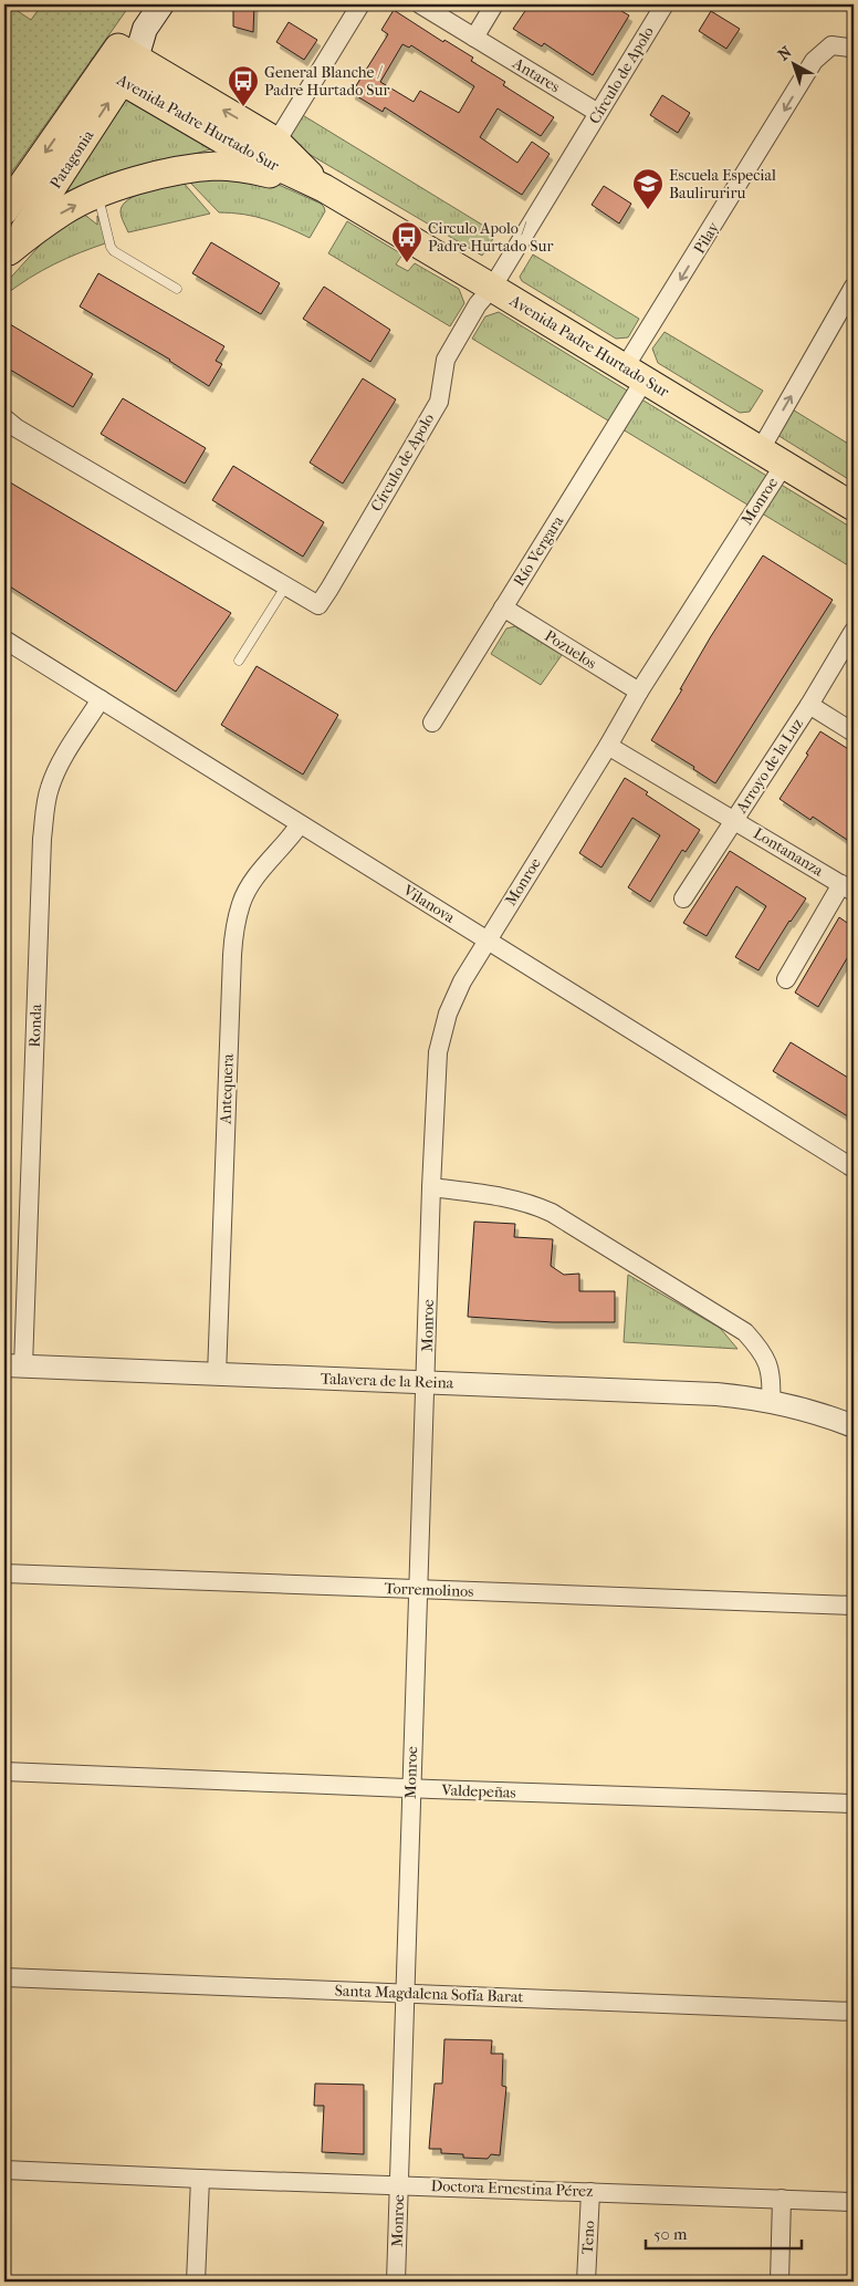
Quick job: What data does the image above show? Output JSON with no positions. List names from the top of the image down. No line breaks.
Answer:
{"streets":{"main road":["Avenida Padre Hurtado Sur","Patagonia"],"street":["Antares","Círculo de Apolo","Pilay","Monroe","Río Vergara","Pozuelos","Arroyo de la Luz","Lontananza","Vilanova","Ronda","Antequera","Talavera de la Reina","Torremolinos","Valdepeñas","Santa Magdalena Sofía Barat","Doctora Ernestina Pérez","Teno"]},"crossings":[["Antares","Círculo de Apolo"],["Círculo de Apolo","Avenida Padre Hurtado Sur"],["Avenida Padre Hurtado Sur","Patagonia"],["Avenida Padre Hurtado Sur","Pilay"],["Avenida Padre Hurtado Sur","Monroe"],["Avenida Padre Hurtado Sur","Río Vergara"],["Pilay","Río Vergara"],["Monroe","Pozuelos"],["Monroe","Lontananza"],["Monroe","Vilanova"],["Monroe","Talavera de la Reina"],["Monroe","Torremolinos"],["Monroe","Valdepeñas"],["Monroe","Santa Magdalena Sofía Barat"],["Monroe","Doctora Ernestina Pérez"],["Río Vergara","Pozuelos"],["Arroyo de la Luz","Lontananza"],["Vilanova","Ronda"],["Vilanova","Antequera"],["Ronda","Talavera de la Reina"],["Antequera","Talavera de la Reina"],["Doctora Ernestina Pérez","Teno"]],"places":{"bus stop":["General Blanche / Padre Hurtado Sur","Circulo Apolo / Padre Hurtado Sur"],"school or university":["Escuela Especial Bauliruriru"]},"scale_bar":"50 m","north":"top left"}
